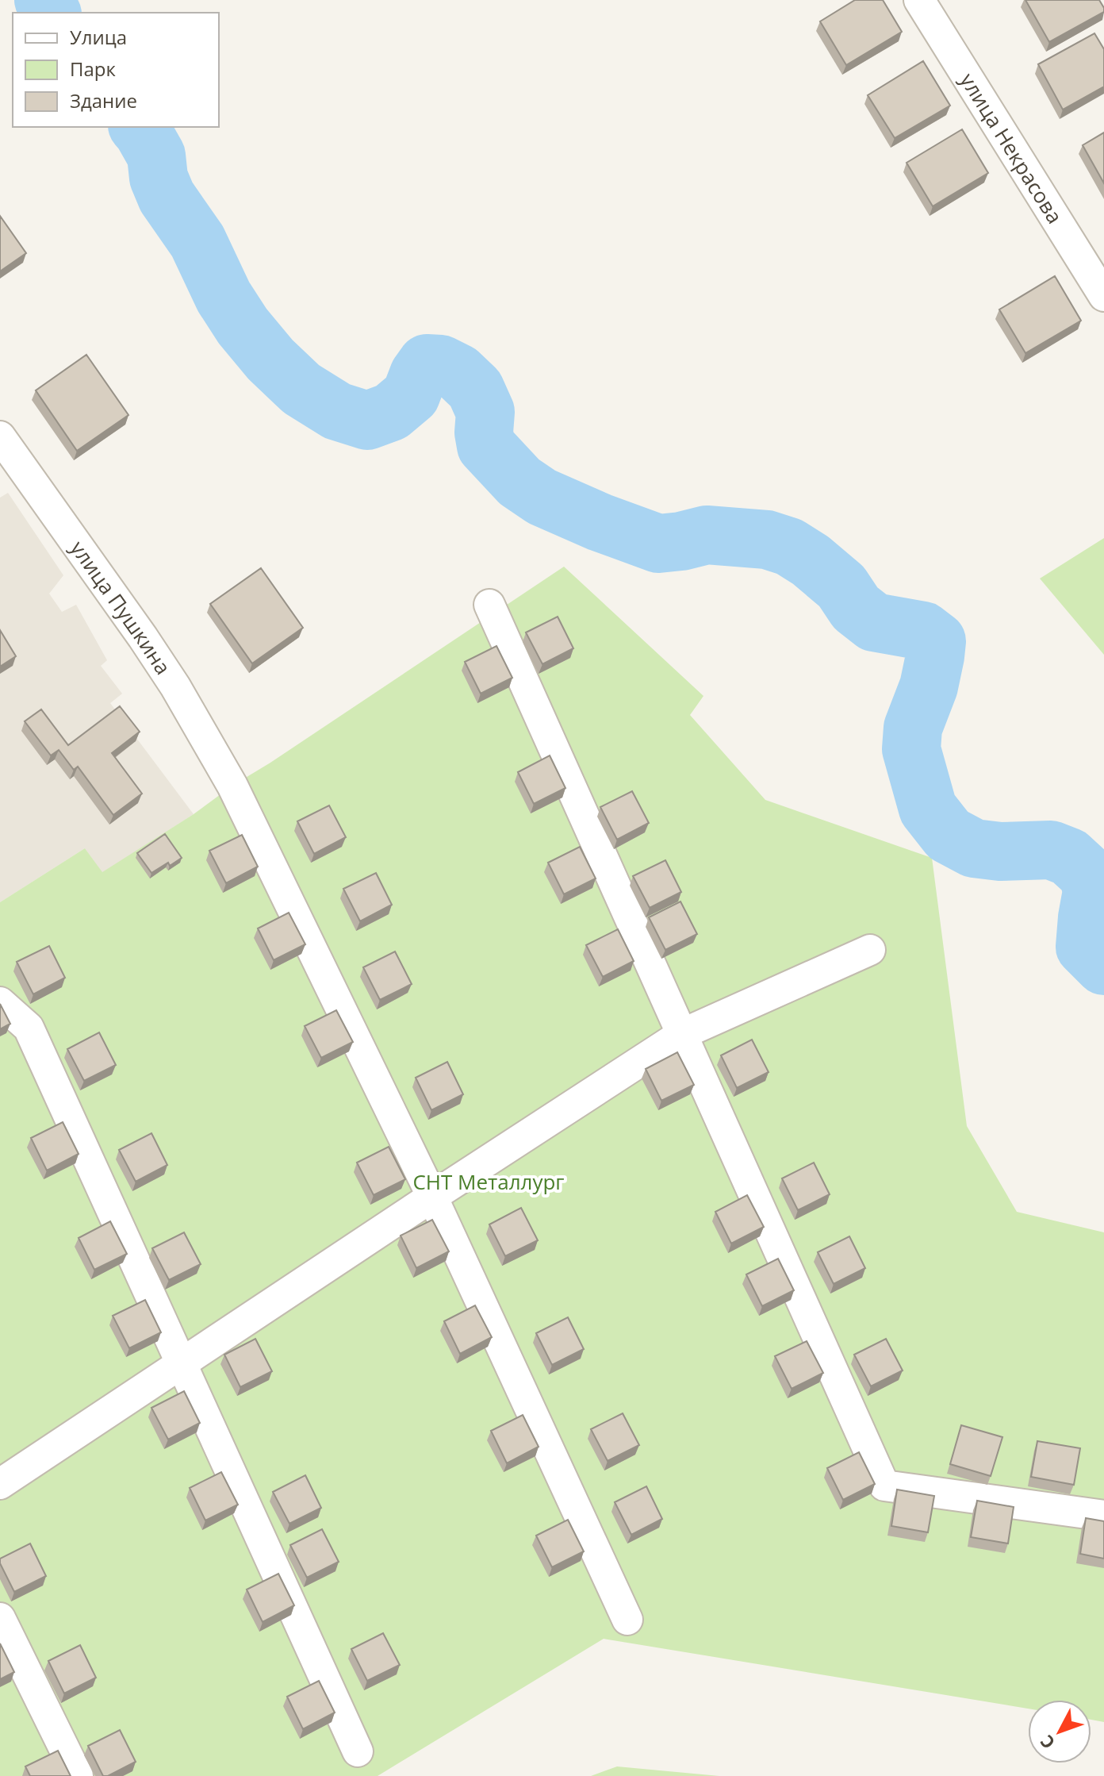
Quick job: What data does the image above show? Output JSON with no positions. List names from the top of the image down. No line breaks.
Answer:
{"streets":{"street":["улица Некрасова","улица Пушкина"]},"parks":["СНТ Металлург"],"legend":["Улица","Парк","Здание"],"north":"bottom left"}
